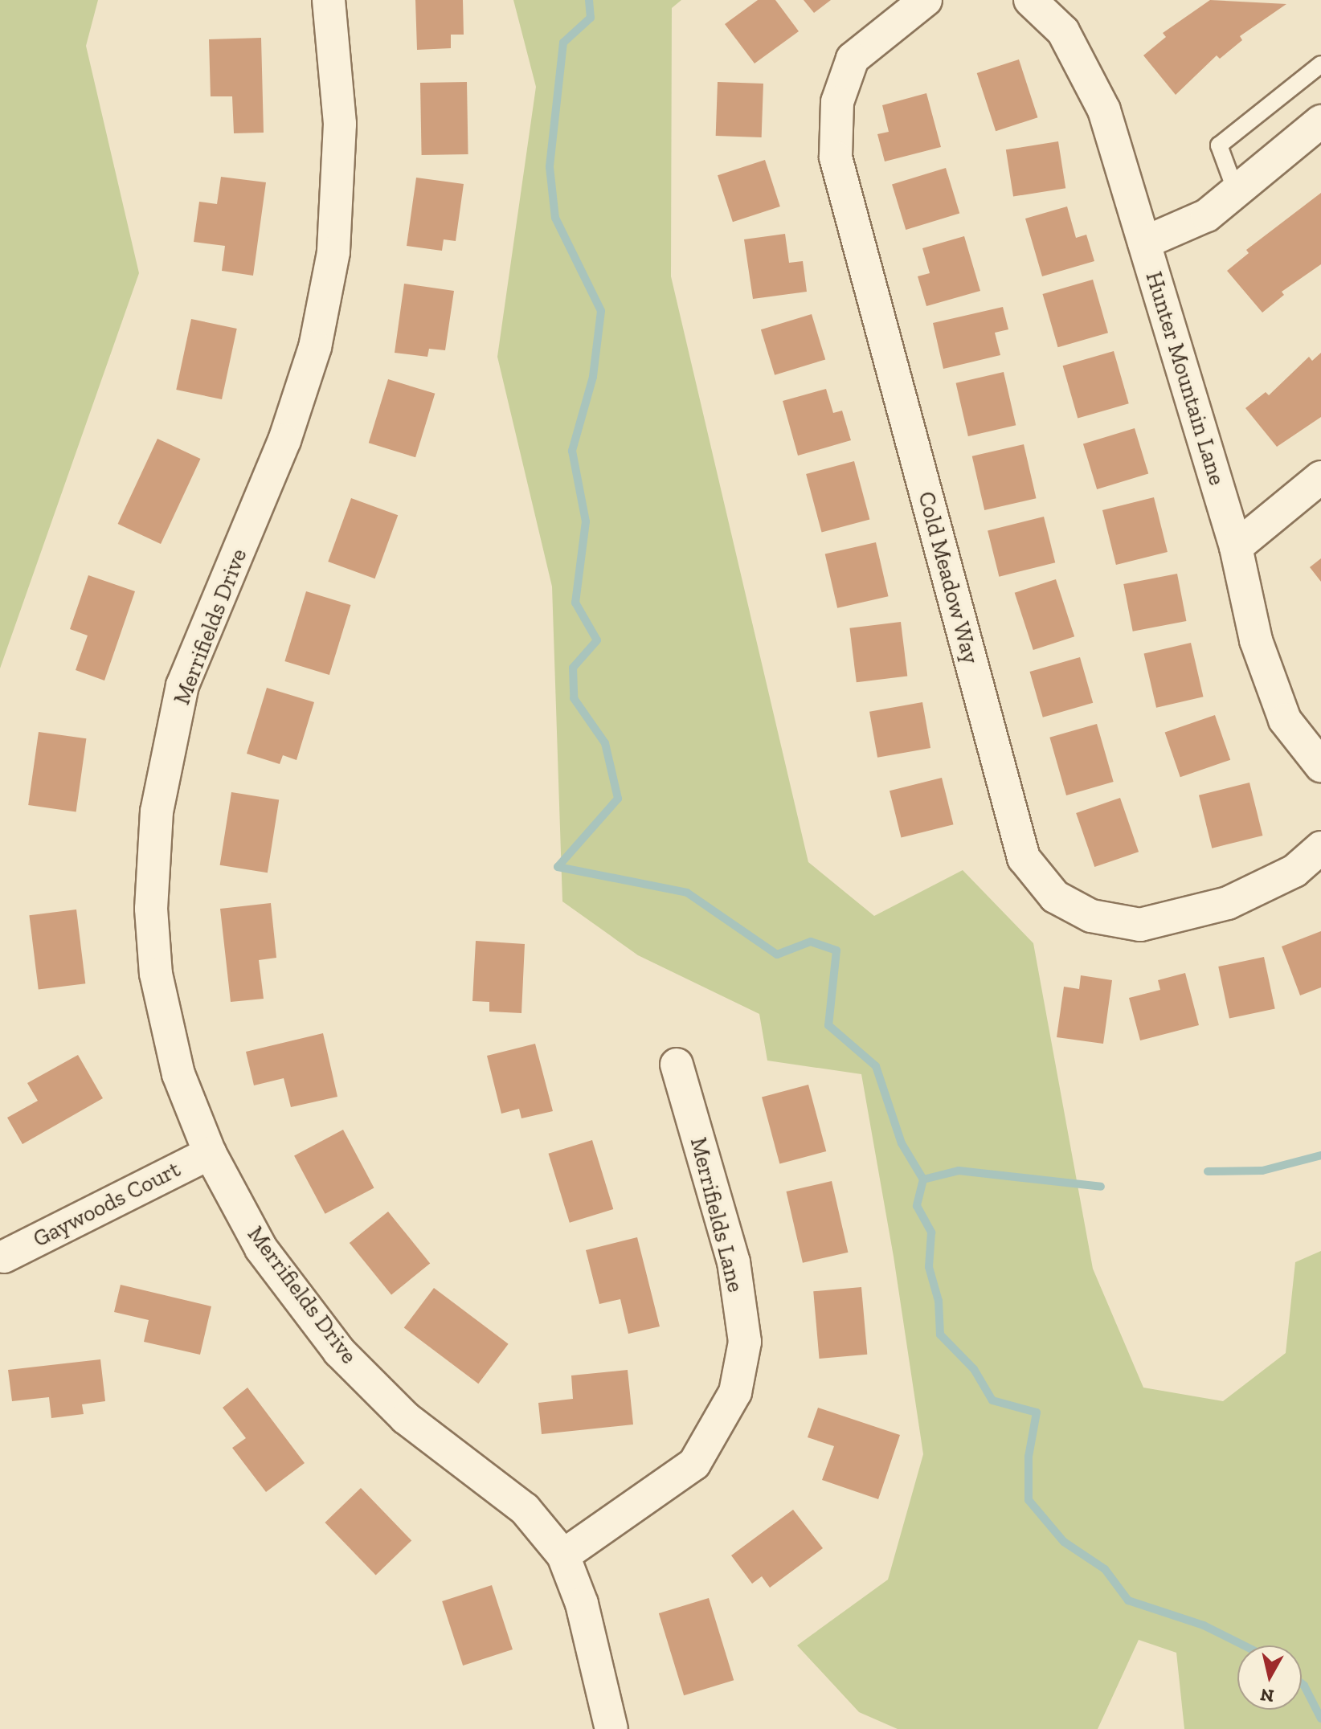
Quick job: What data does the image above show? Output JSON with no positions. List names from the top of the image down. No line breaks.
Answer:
{"streets":{"street":["Hunter Mountain Lane","Cold Meadow Way","Merrifields Drive","Gaywoods Court","Merrifields Lane"]},"crossings":[["Merrifields Drive","Gaywoods Court"],["Merrifields Drive","Merrifields Lane"]],"north":"bottom"}
